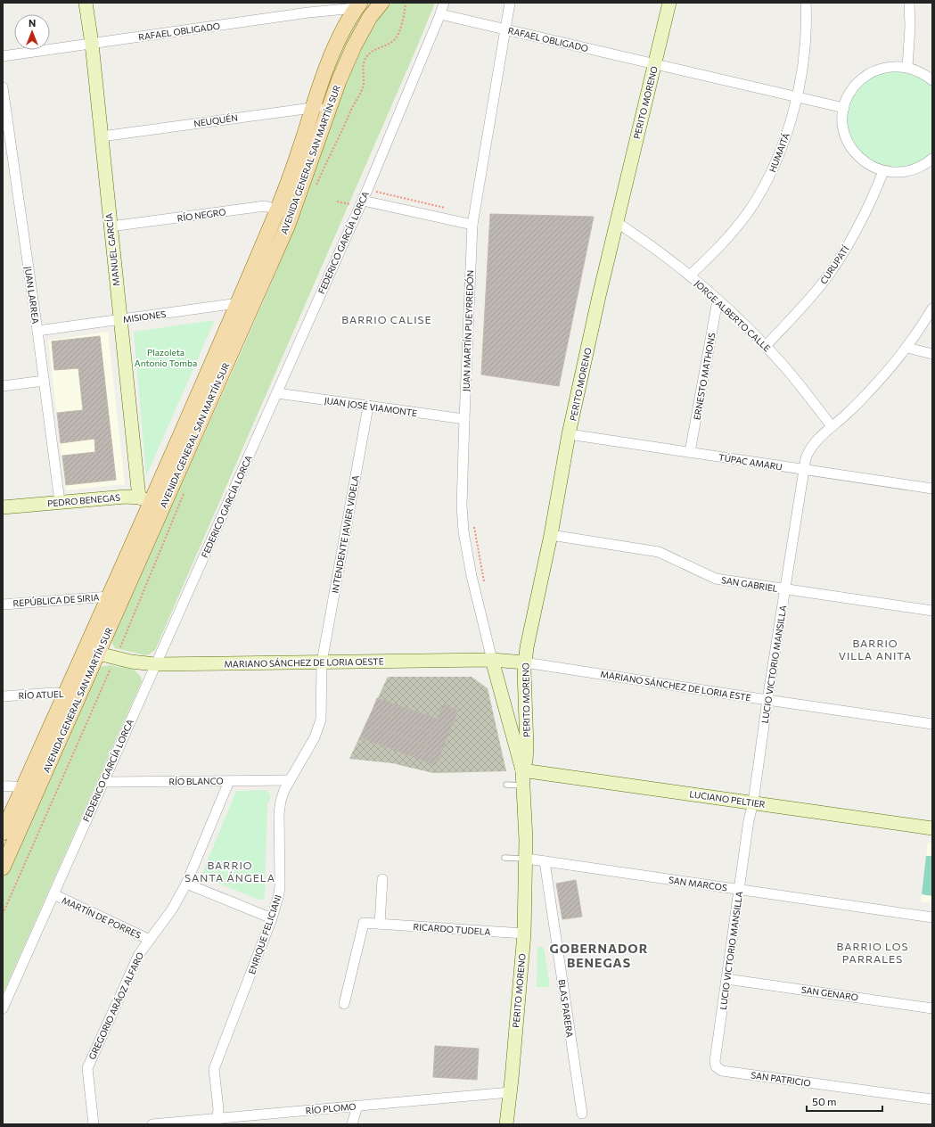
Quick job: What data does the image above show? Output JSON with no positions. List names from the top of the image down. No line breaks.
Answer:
{"streets":{"main road":["AVENIDA GENERAL SAN MARTÍN SUR"],"street":["RAFAEL OBLIGADO","PERITO MORENO","NEUQUÉN","HUMAITÁ","RÍO NEGRO","FEDERICO GARCÍA LORCA","MANUEL GARCÍA","CURUPATÍ","JUAN LARREA","JORGE ALBERTO CALLE","MISIONES","JUAN MARTÍN PUEYRREDÓN","ERNESTO MATHONS","JUAN JOSÉ VIAMONTE","TÚPAC AMARU","PEDRO BENEGAS","INTENDENTE JAVIER VIDELA","SAN GABRIEL","REPÚBLICA DE SIRIA","MARIANO SÁNCHEZ DE LORIA OESTE","LUCIO VICTORIO MANSILLA","MARIANO SÁNCHEZ DE LORIA ESTE","RÍO ATUEL","RÍO BLANCO","LUCIANO PELTIER","SAN MARCOS","MARTÍN DE PORRES","RICARDO TUDELA","ENRIQUE FELICIANI","SAN GENARO","GREGORIO ARÁOZ ALFARO","BLAS PARERA","SAN PATRICIO","RÍO PLOMO"]},"crossings":[["RAFAEL OBLIGADO","PERITO MORENO"],["RAFAEL OBLIGADO","HUMAITÁ"],["RAFAEL OBLIGADO","AVENIDA GENERAL SAN MARTÍN SUR"],["RAFAEL OBLIGADO","FEDERICO GARCÍA LORCA"],["RAFAEL OBLIGADO","MANUEL GARCÍA"],["RAFAEL OBLIGADO","JUAN MARTÍN PUEYRREDÓN"],["PERITO MORENO","JORGE ALBERTO CALLE"],["PERITO MORENO","JUAN MARTÍN PUEYRREDÓN"],["PERITO MORENO","TÚPAC AMARU"],["PERITO MORENO","SAN GABRIEL"],["PERITO MORENO","MARIANO SÁNCHEZ DE LORIA OESTE"],["PERITO MORENO","MARIANO SÁNCHEZ DE LORIA ESTE"],["PERITO MORENO","LUCIANO PELTIER"],["PERITO MORENO","SAN MARCOS"],["PERITO MORENO","RICARDO TUDELA"],["PERITO MORENO","RÍO PLOMO"],["NEUQUÉN","AVENIDA GENERAL SAN MARTÍN SUR"],["NEUQUÉN","MANUEL GARCÍA"],["HUMAITÁ","JORGE ALBERTO CALLE"],["AVENIDA GENERAL SAN MARTÍN SUR","RÍO NEGRO"],["AVENIDA GENERAL SAN MARTÍN SUR","MANUEL GARCÍA"],["AVENIDA GENERAL SAN MARTÍN SUR","MISIONES"],["AVENIDA GENERAL SAN MARTÍN SUR","PEDRO BENEGAS"],["AVENIDA GENERAL SAN MARTÍN SUR","REPÚBLICA DE SIRIA"],["AVENIDA GENERAL SAN MARTÍN SUR","MARIANO SÁNCHEZ DE LORIA OESTE"],["AVENIDA GENERAL SAN MARTÍN SUR","RÍO ATUEL"],["RÍO NEGRO","MANUEL GARCÍA"],["FEDERICO GARCÍA LORCA","JUAN JOSÉ VIAMONTE"],["FEDERICO GARCÍA LORCA","MARIANO SÁNCHEZ DE LORIA OESTE"],["FEDERICO GARCÍA LORCA","RÍO BLANCO"],["FEDERICO GARCÍA LORCA","MARTÍN DE PORRES"],["MANUEL GARCÍA","MISIONES"],["MANUEL GARCÍA","PEDRO BENEGAS"],["CURUPATÍ","JORGE ALBERTO CALLE"],["JUAN LARREA","MISIONES"],["JUAN LARREA","PEDRO BENEGAS"],["JORGE ALBERTO CALLE","ERNESTO MATHONS"],["JORGE ALBERTO CALLE","LUCIO VICTORIO MANSILLA"],["JUAN MARTÍN PUEYRREDÓN","JUAN JOSÉ VIAMONTE"],["JUAN MARTÍN PUEYRREDÓN","MARIANO SÁNCHEZ DE LORIA OESTE"],["ERNESTO MATHONS","TÚPAC AMARU"],["JUAN JOSÉ VIAMONTE","INTENDENTE JAVIER VIDELA"],["TÚPAC AMARU","LUCIO VICTORIO MANSILLA"],["INTENDENTE JAVIER VIDELA","MARIANO SÁNCHEZ DE LORIA OESTE"],["INTENDENTE JAVIER VIDELA","ENRIQUE FELICIANI"],["SAN GABRIEL","LUCIO VICTORIO MANSILLA"],["MARIANO SÁNCHEZ DE LORIA OESTE","MARIANO SÁNCHEZ DE LORIA ESTE"],["MARIANO SÁNCHEZ DE LORIA OESTE","ENRIQUE FELICIANI"],["LUCIO VICTORIO MANSILLA","MARIANO SÁNCHEZ DE LORIA ESTE"],["LUCIO VICTORIO MANSILLA","LUCIANO PELTIER"],["LUCIO VICTORIO MANSILLA","SAN MARCOS"],["LUCIO VICTORIO MANSILLA","SAN GENARO"],["LUCIO VICTORIO MANSILLA","SAN PATRICIO"],["RÍO BLANCO","ENRIQUE FELICIANI"],["RÍO BLANCO","GREGORIO ARÁOZ ALFARO"],["SAN MARCOS","BLAS PARERA"],["MARTÍN DE PORRES","GREGORIO ARÁOZ ALFARO"],["ENRIQUE FELICIANI","RÍO PLOMO"]],"districts":["BARRIO CALISE","BARRIO VILLA ANITA","BARRIO SANTA ÁNGELA","BARRIO LOS PARRALES","GOBERNADOR BENEGAS"],"parks":["Plazoleta Antonio Tomba"],"scale_bar":"50 m","north":"top"}
